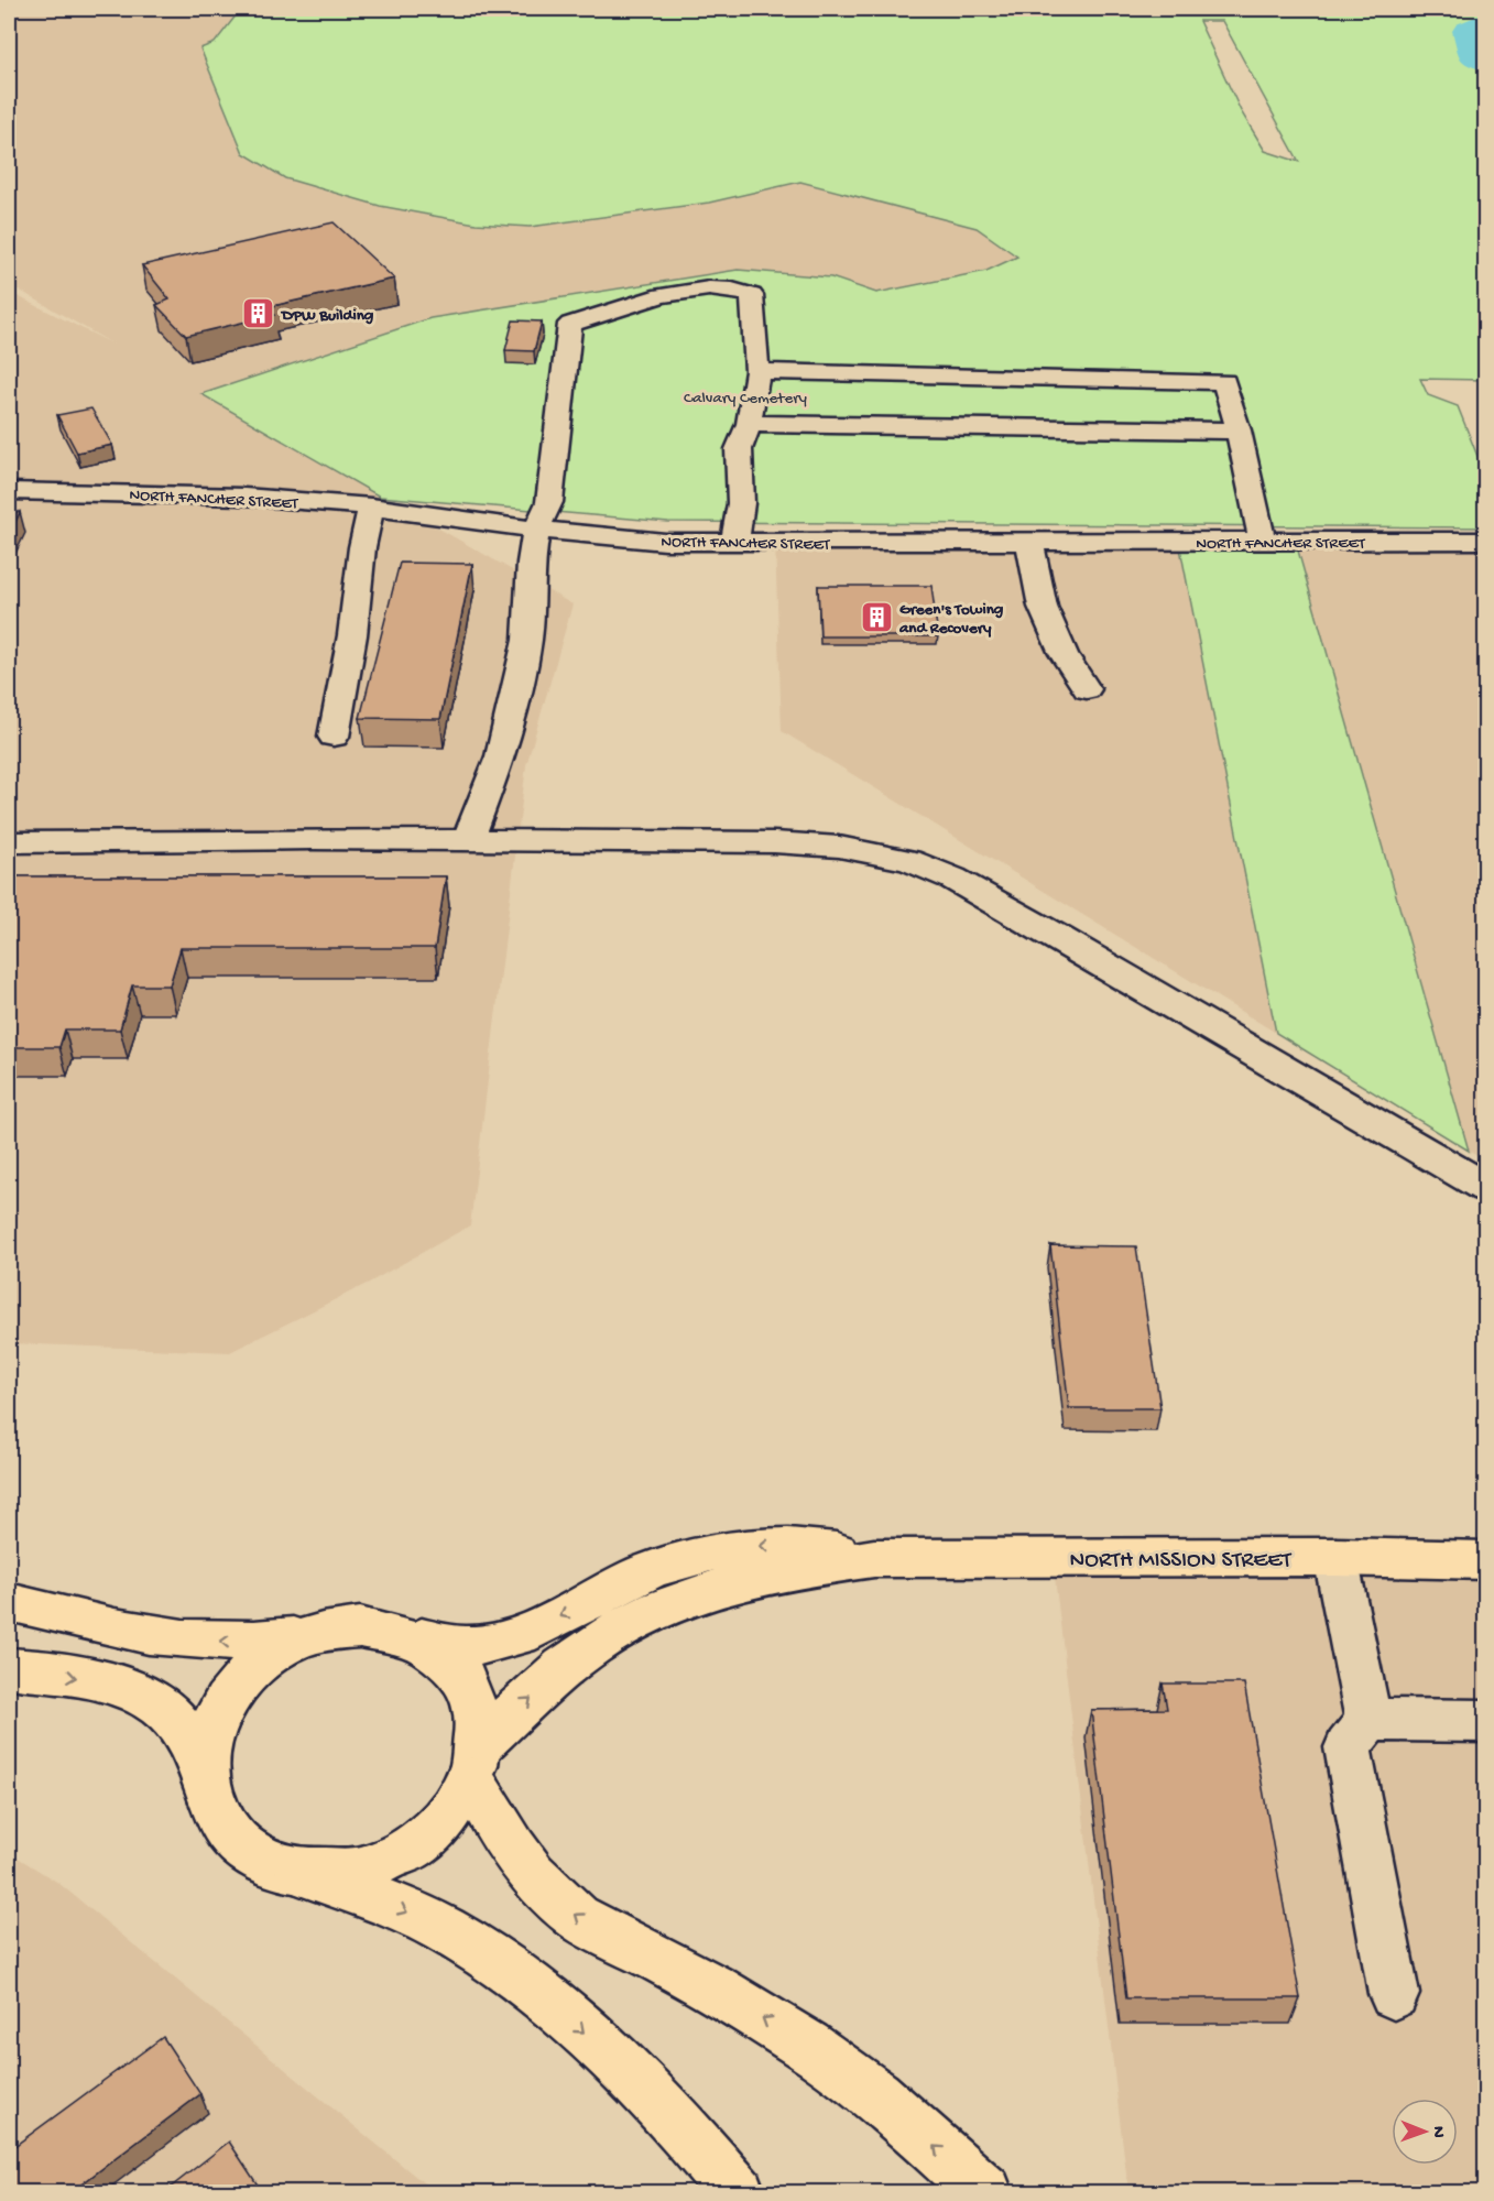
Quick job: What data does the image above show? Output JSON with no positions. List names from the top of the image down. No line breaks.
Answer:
{"streets":{"main road":["NORTH MISSION STREET"],"street":["NORTH FANCHER STREET"]},"parks":["Calvary Cemetery"],"places":{"building":["DPW Building","Green's Towing and Recovery"]},"north":"right"}
